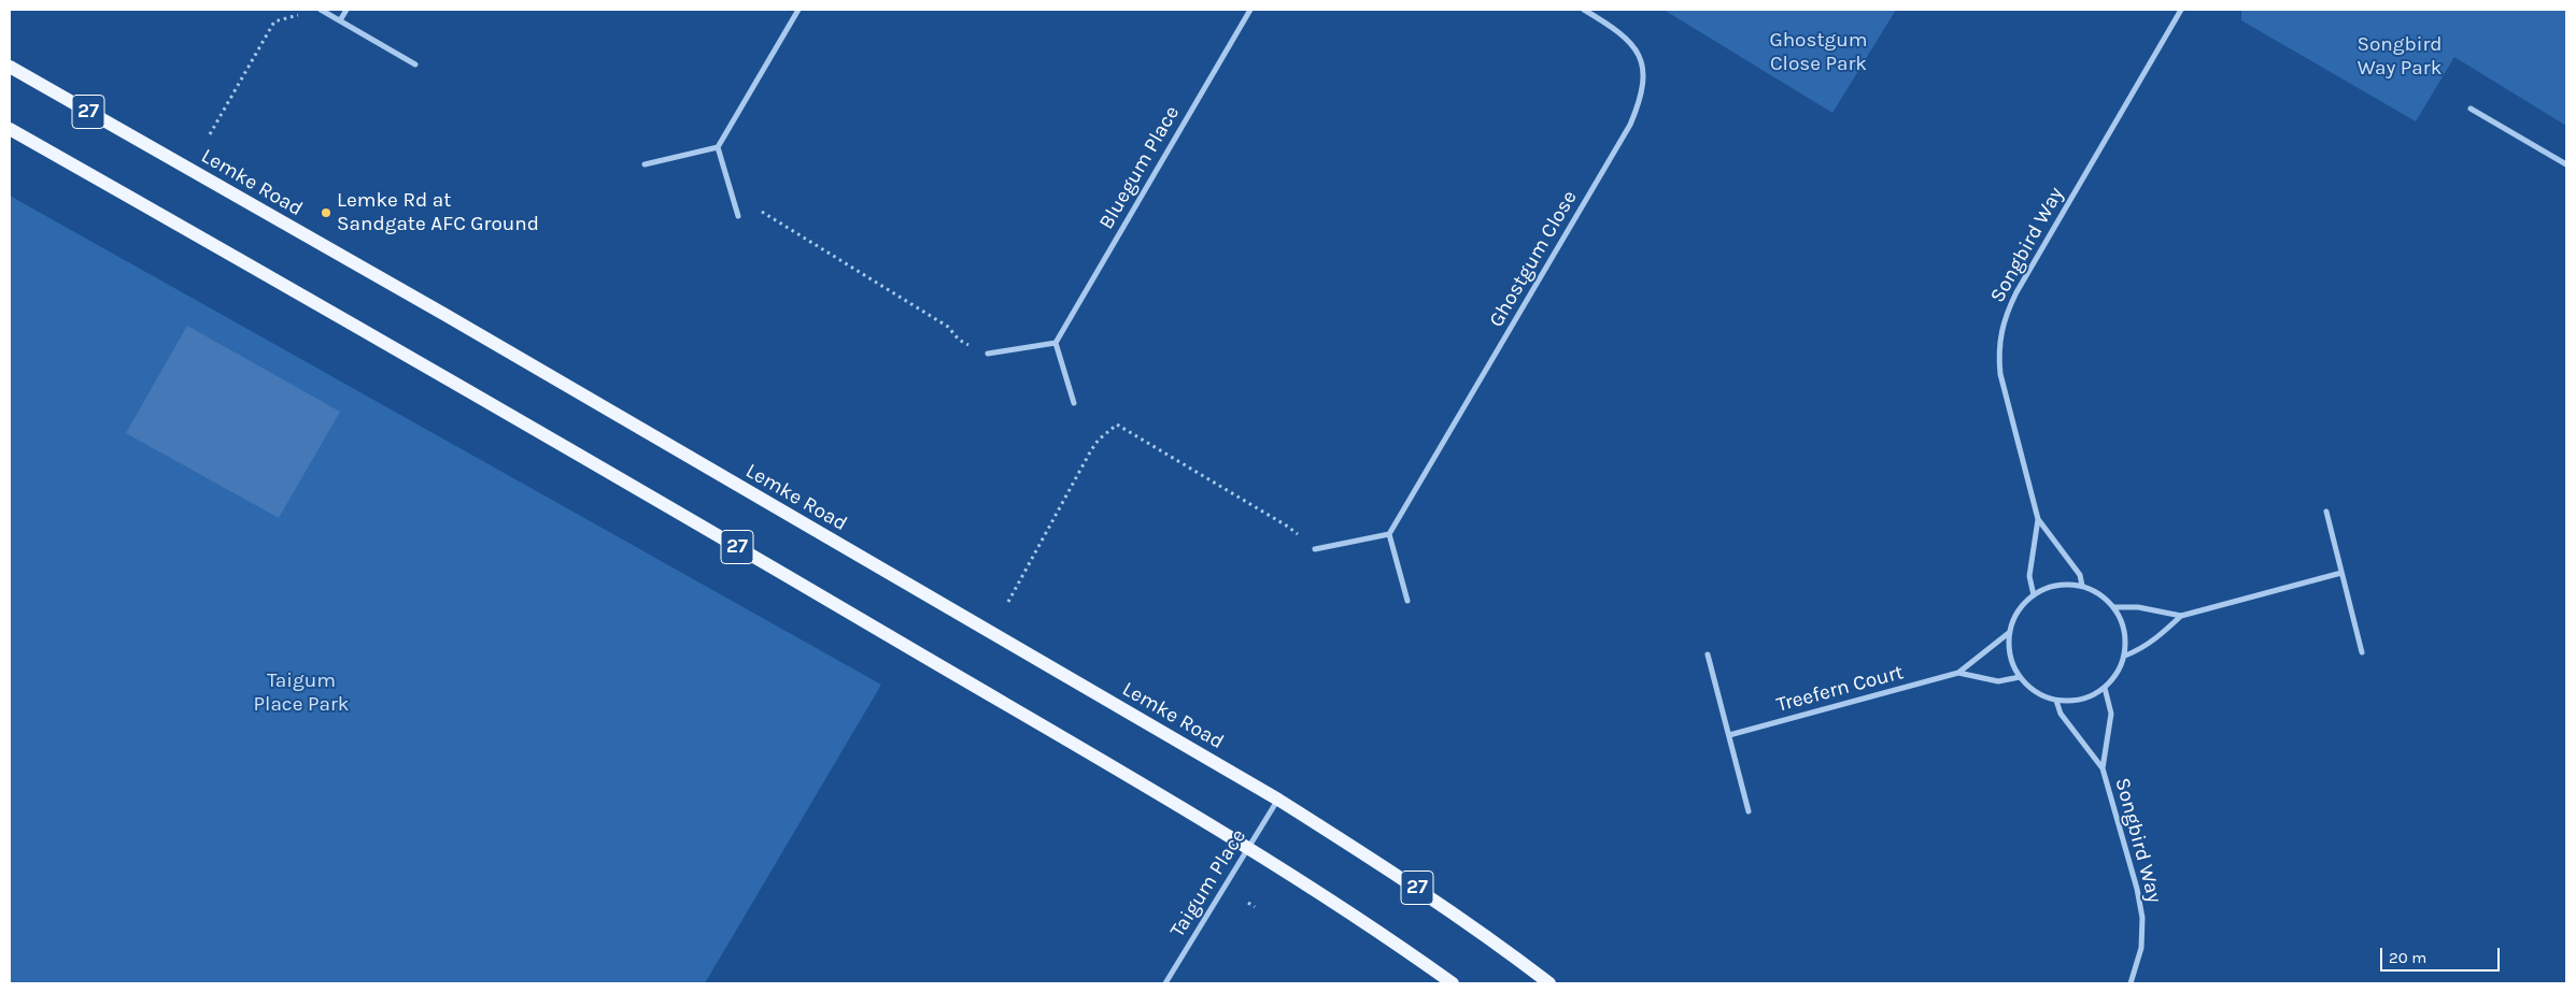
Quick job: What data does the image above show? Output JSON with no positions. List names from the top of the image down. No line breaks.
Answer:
{"streets":{"main road":["27","Lemke Road"],"street":["Bluegum Place","Songbird Way","Ghostgum Close","Treefern Court","Taigum Place"]},"crossings":[["27","Taigum Place"],["Lemke Road","Taigum Place"],["Songbird Way","Treefern Court"]],"parks":["Ghostgum Close Park","Songbird Way Park","Taigum Place Park"],"places":["Lemke Rd at Sandgate AFC Ground"],"scale_bar":"20 m"}
